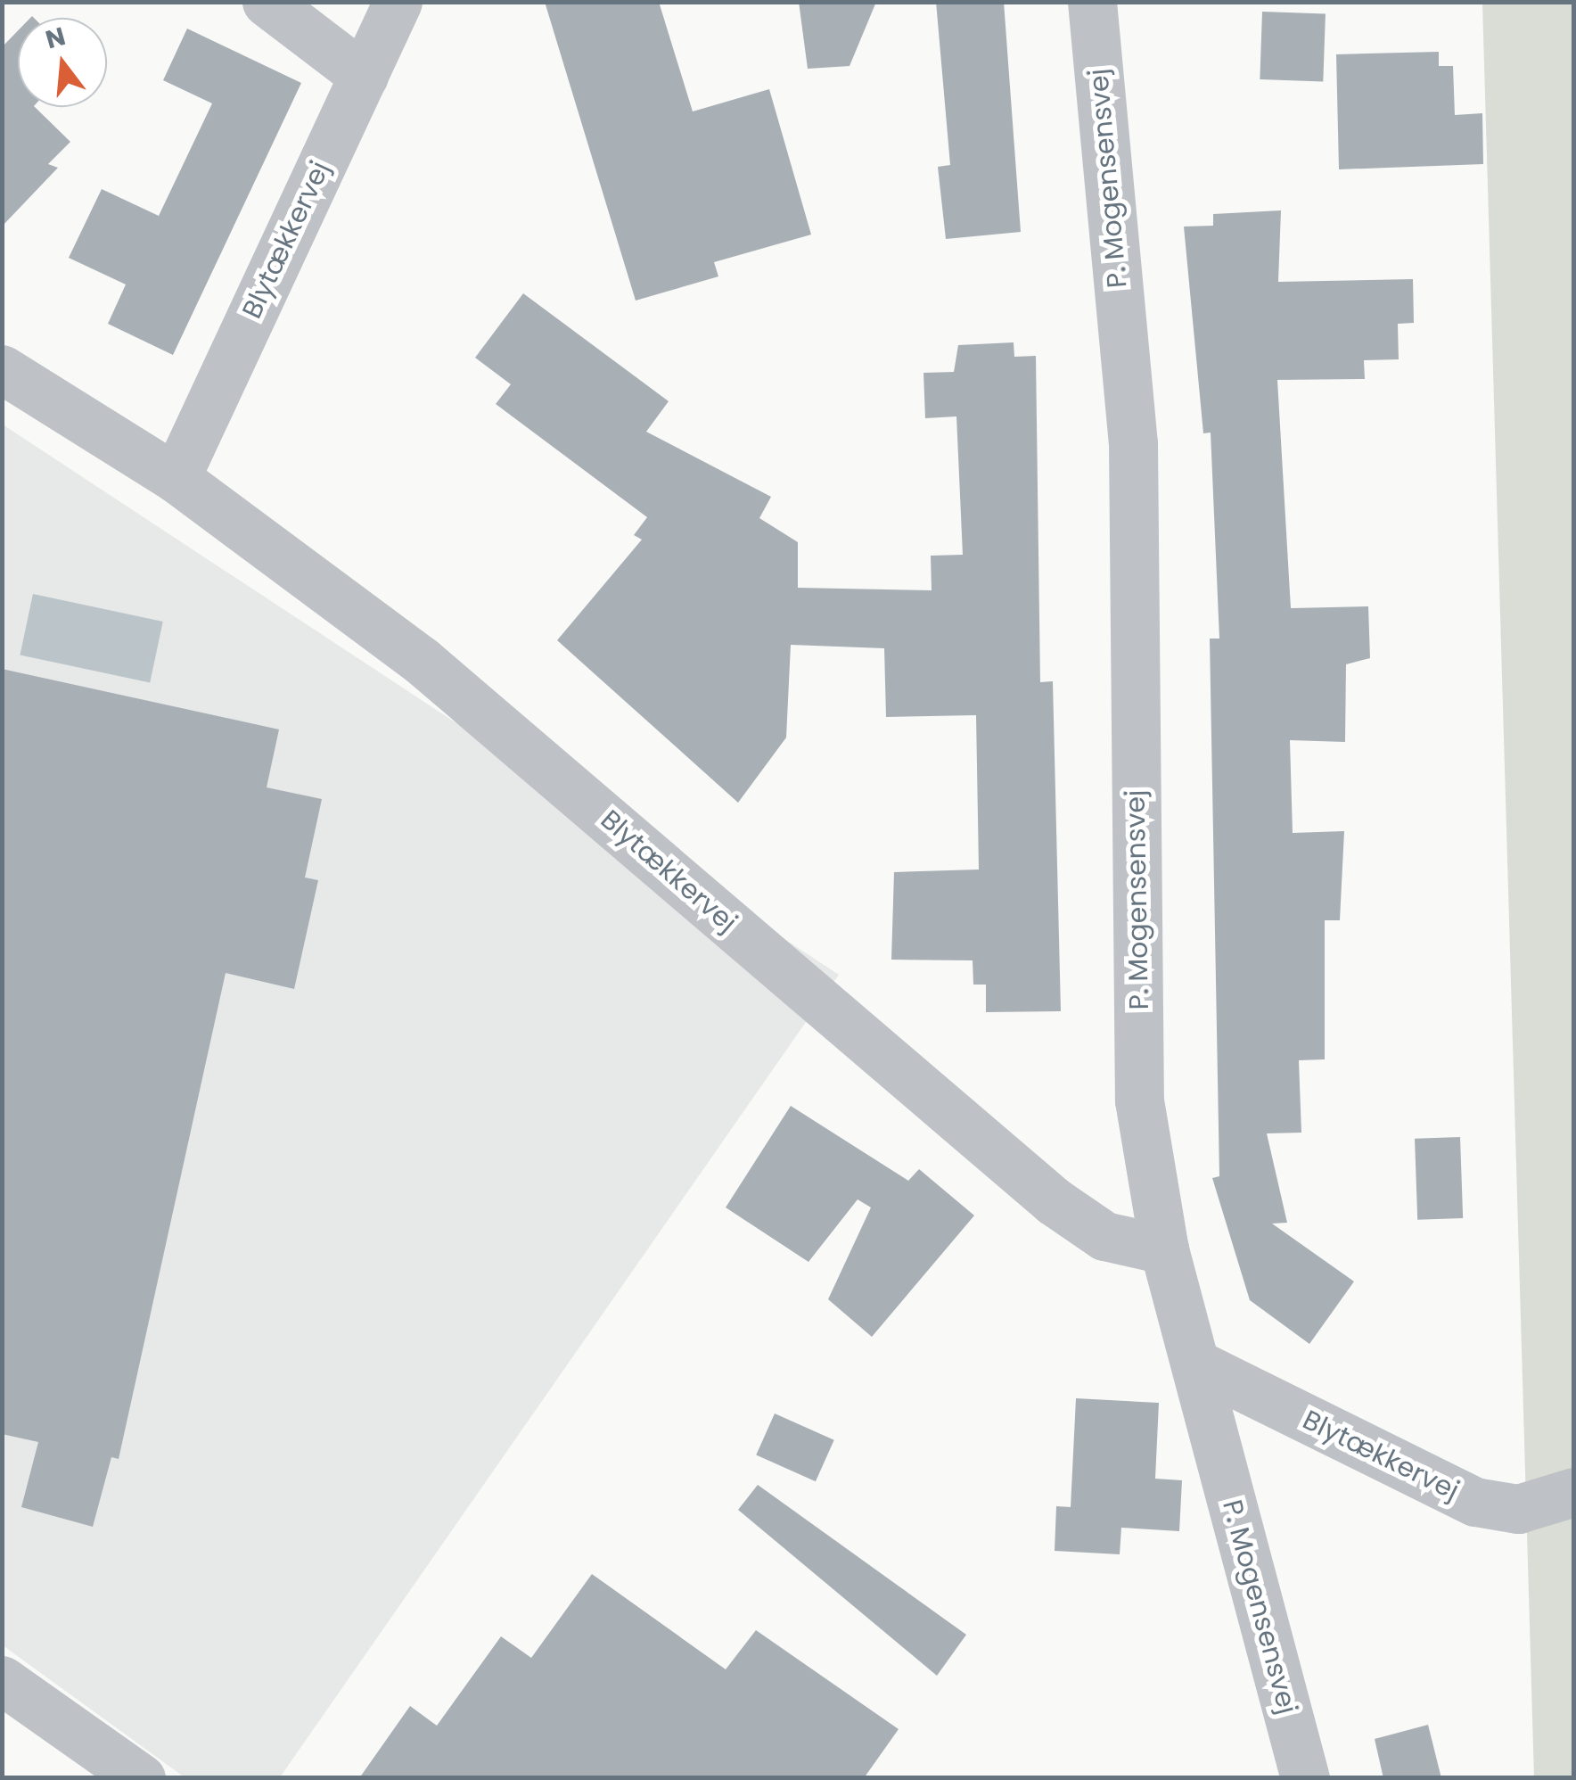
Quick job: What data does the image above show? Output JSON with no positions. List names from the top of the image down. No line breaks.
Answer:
{"streets":{"street":["P. Mogensensvej","Blytækkervej"]},"crossings":[["P. Mogensensvej","Blytækkervej"]],"north":"top"}
